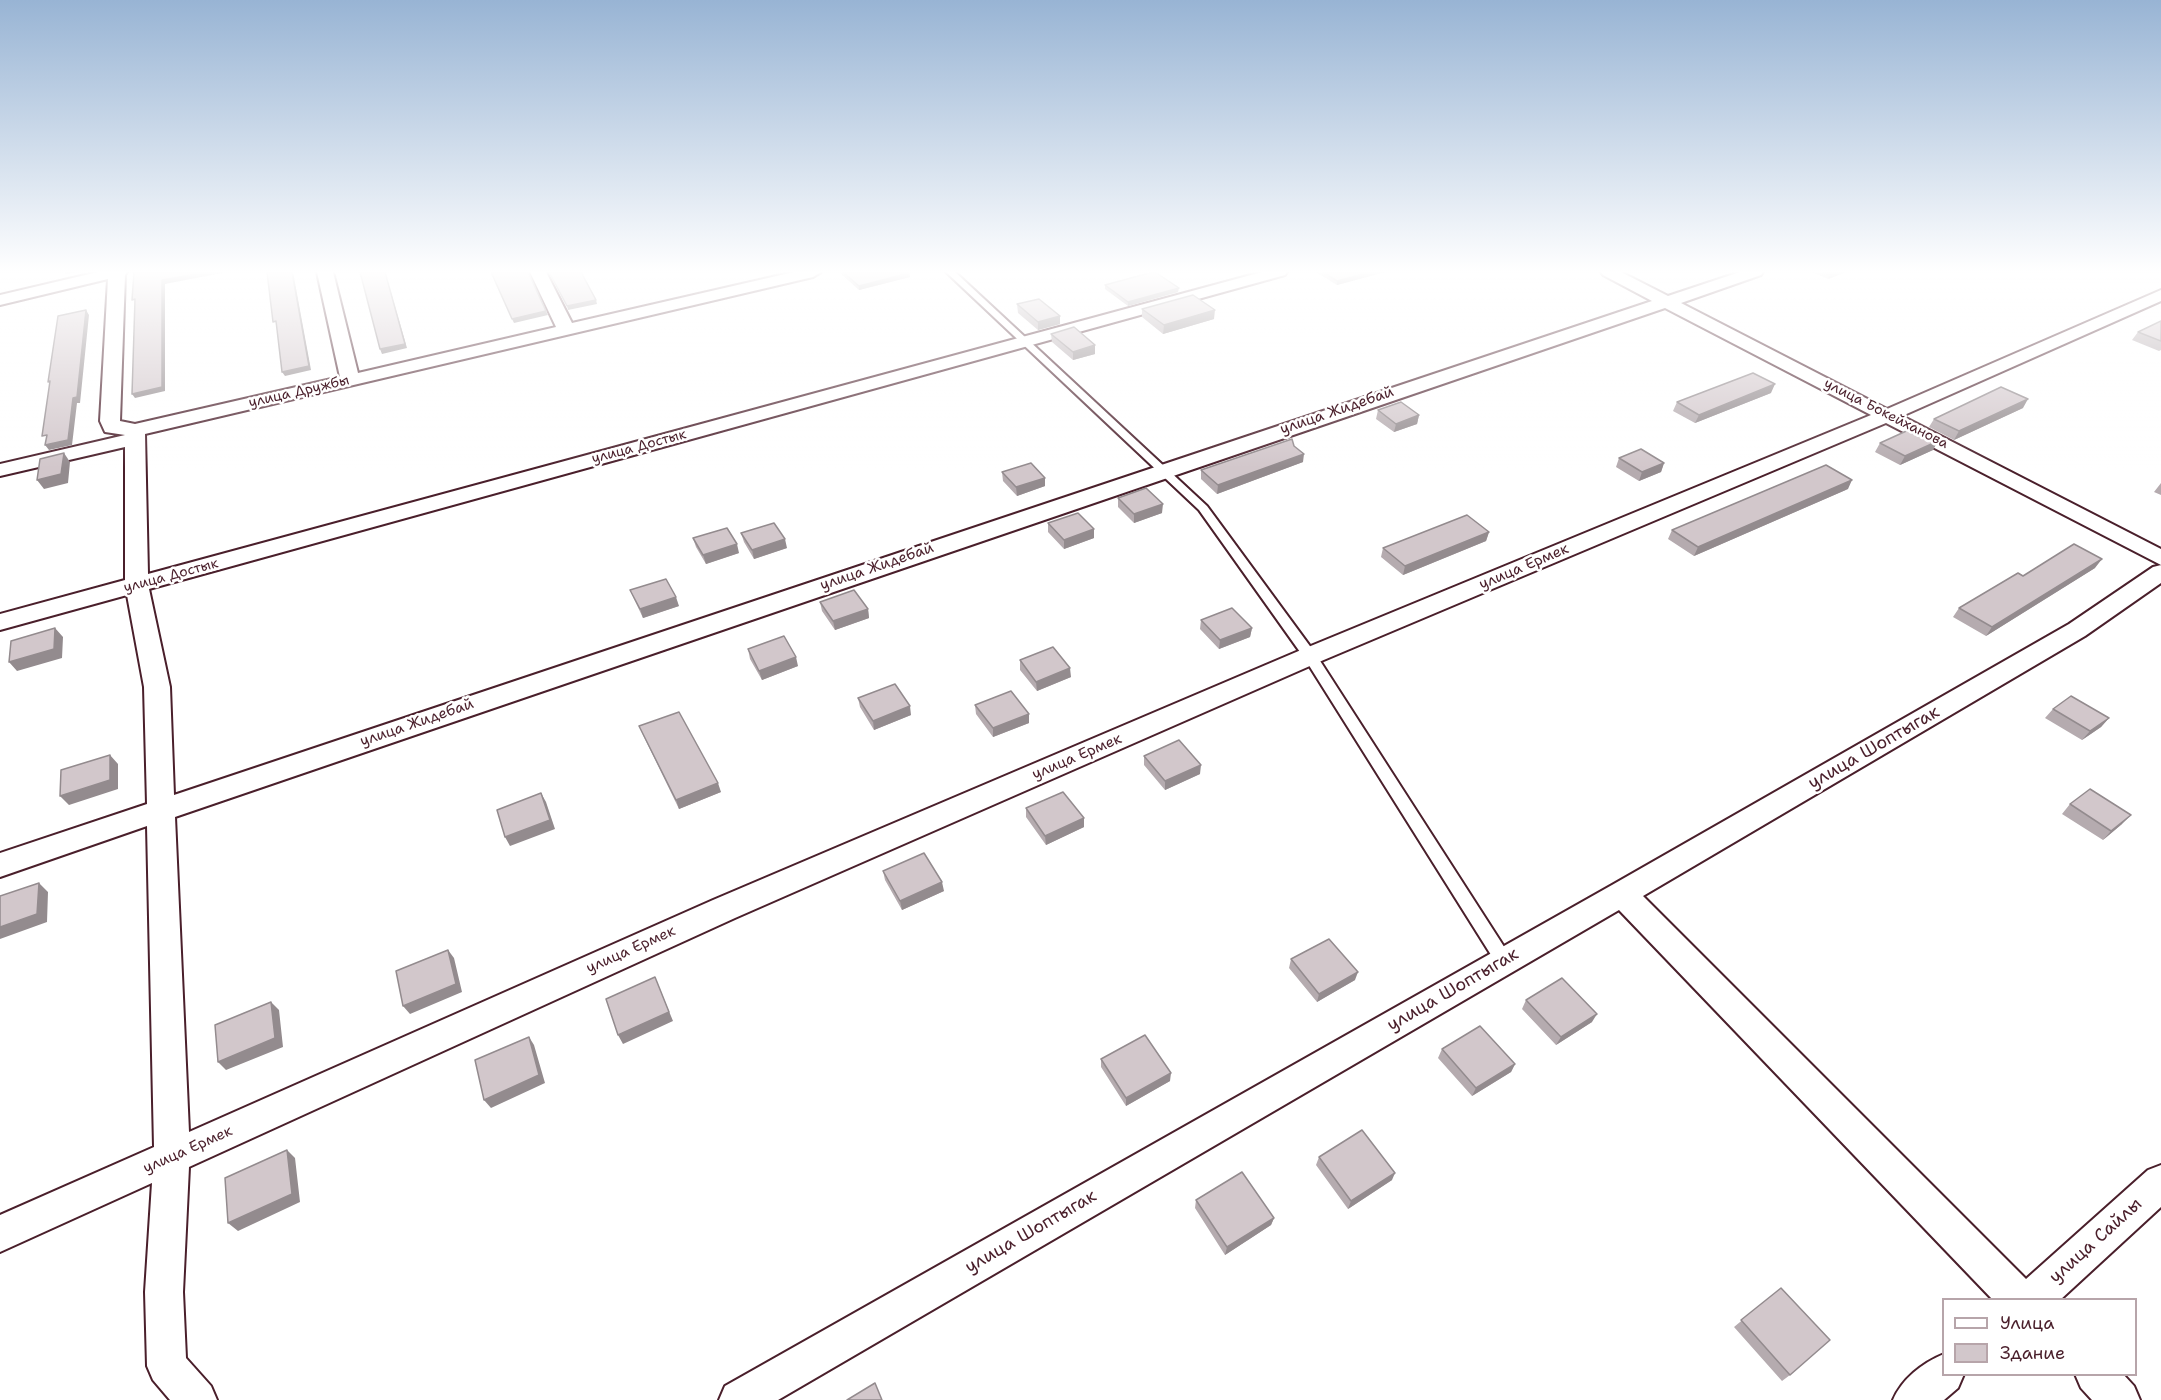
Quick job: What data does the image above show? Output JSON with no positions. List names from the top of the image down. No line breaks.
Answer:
{"streets":{"street":["улица Дружбы","улица Жидебай","улица Бокейханова","улица Достык","улица Ермек","улица Шоптыгак","улица Сайлы"]},"crossings":[["улица Бокейханова","улица Ермек"]],"legend":["Улица","Здание"]}
